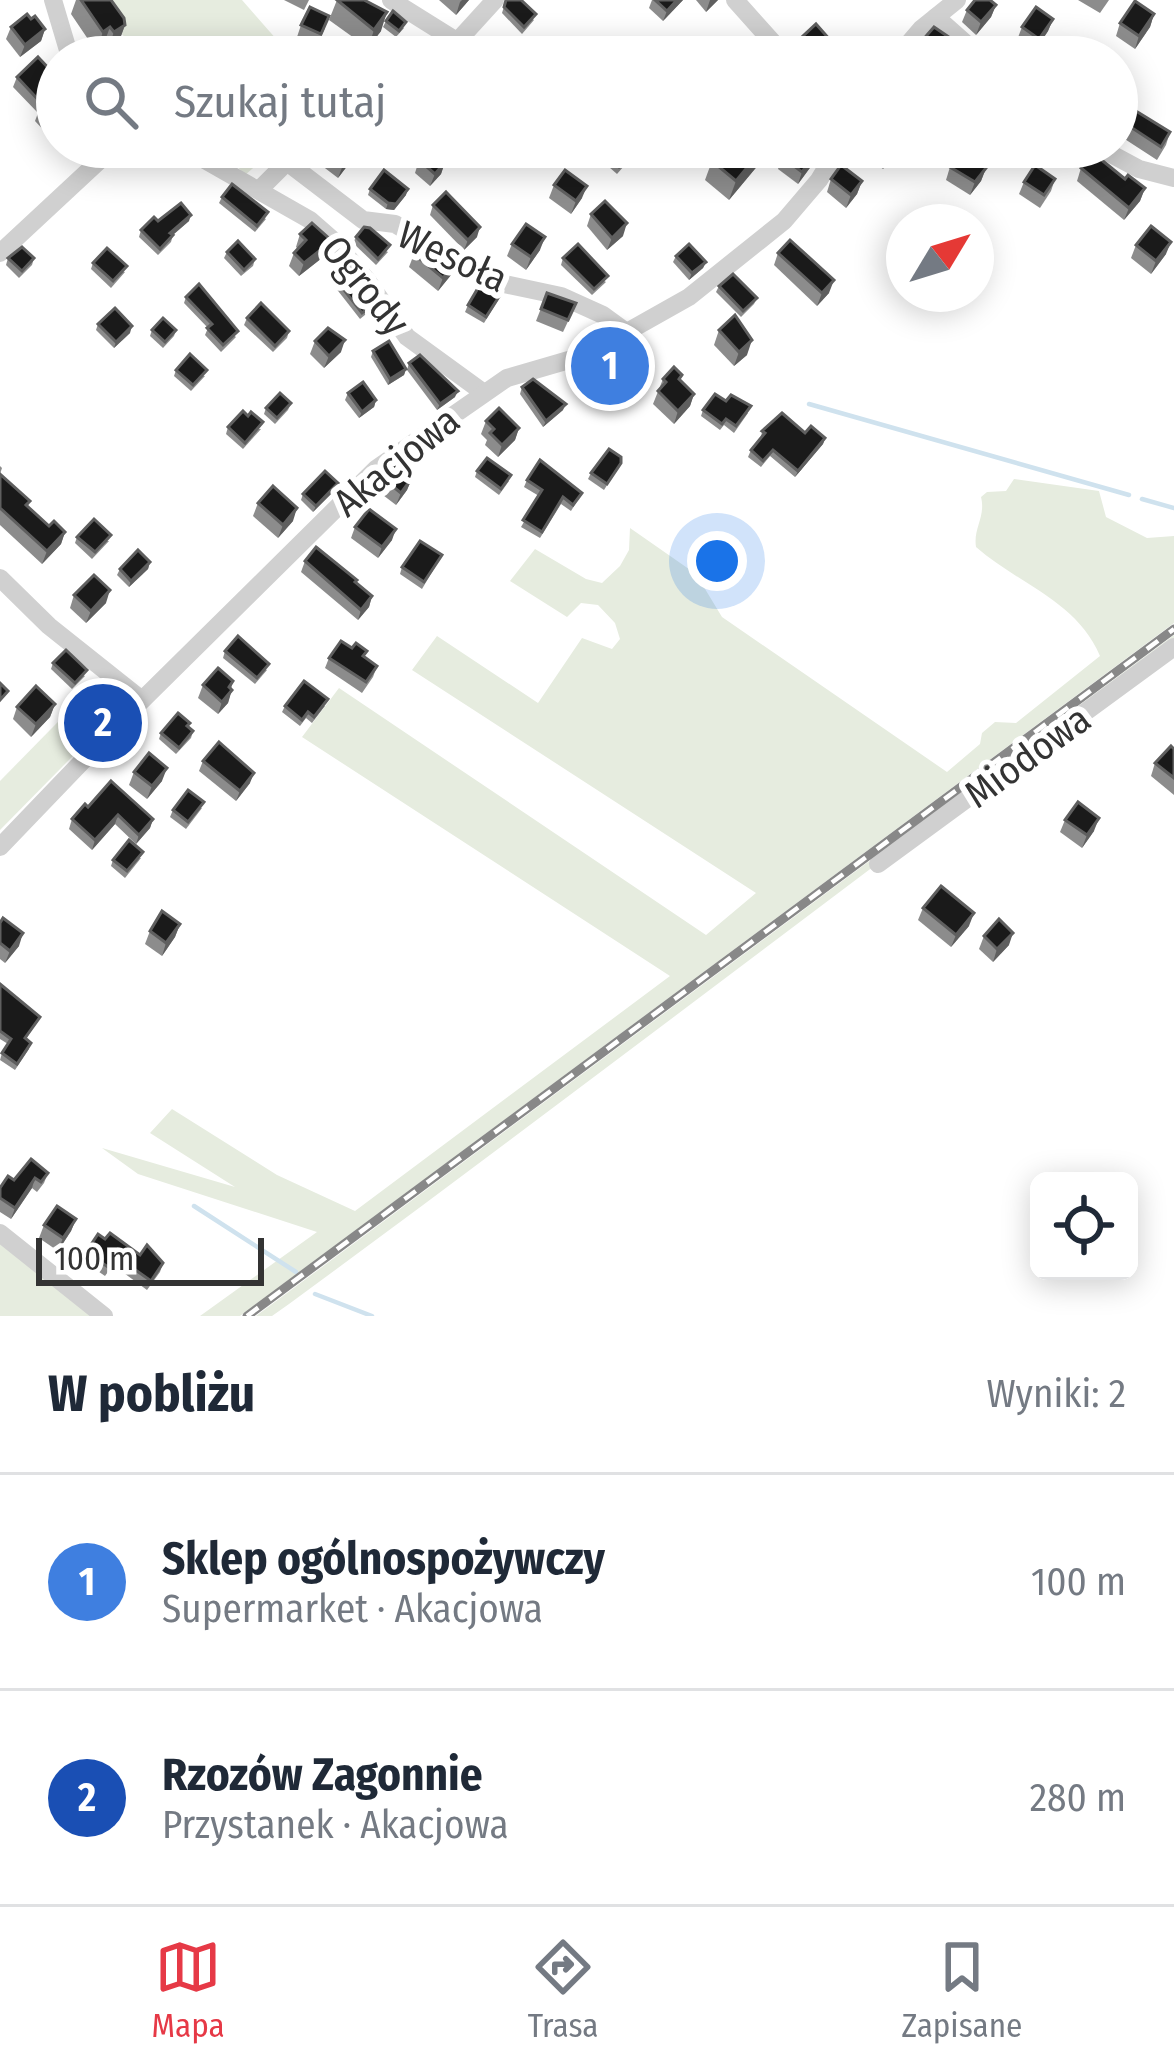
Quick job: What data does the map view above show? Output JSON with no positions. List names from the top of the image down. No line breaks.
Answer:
{"streets":{"street":["Wesoła","Ogrody","Akacjowa","Miodowa"]},"crossings":[["Wesoła","Akacjowa"],["Ogrody","Akacjowa"]],"scale_bar":"100 m","north":"top right","page":{"search":"Szukaj tutaj","pins":["1","2"],"scale":"100 m","heading":["W pobliżu","Wyniki: 2"],"list":[{"mark":"1","name":"Sklep ogólnospożywczy","note":"Supermarket · Akacjowa","value":"100 m"},{"mark":"2","name":"Rzozów Zagonnie","note":"Przystanek · Akacjowa","value":"280 m"}],"nav":["Mapa","Trasa","Zapisane"]}}
